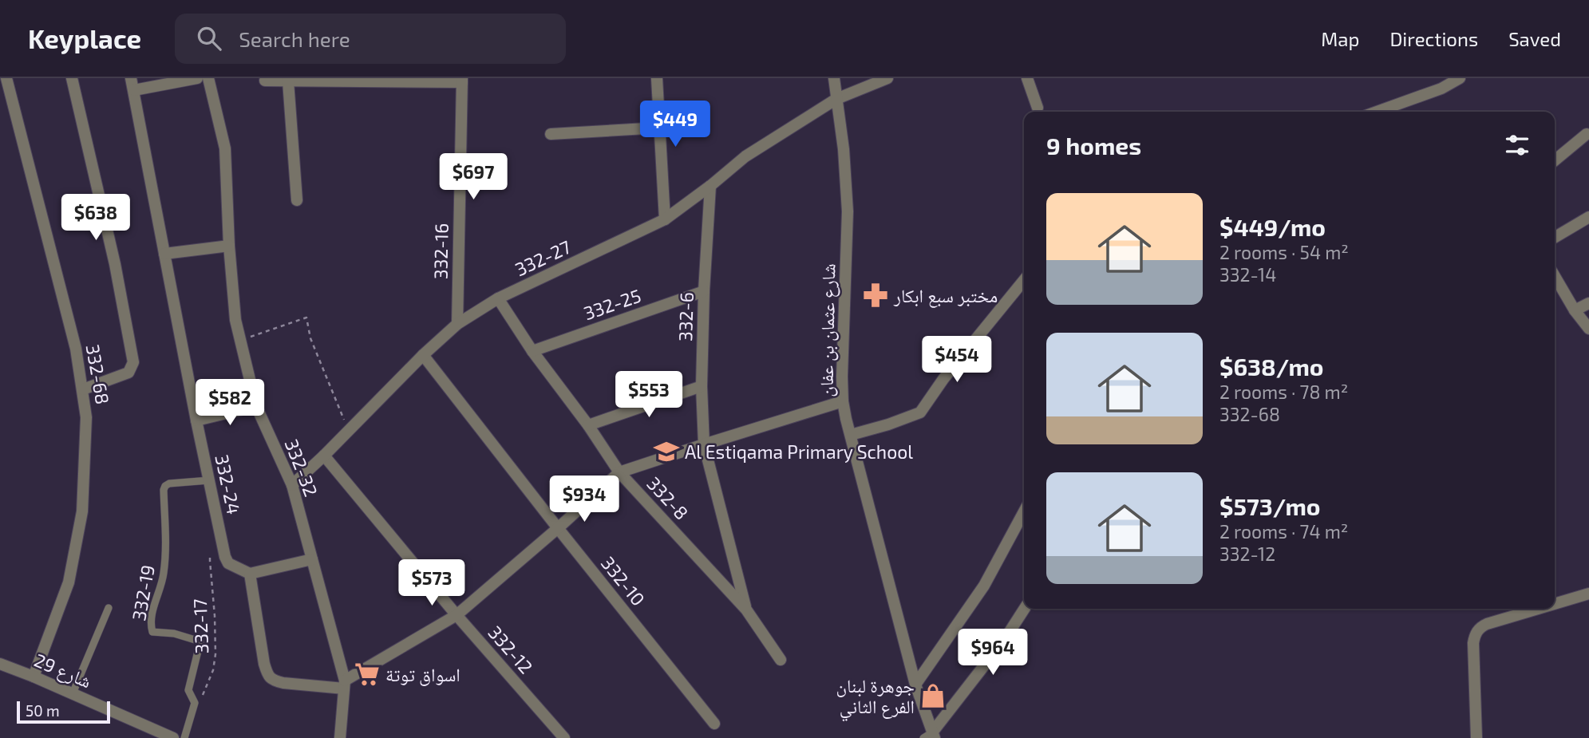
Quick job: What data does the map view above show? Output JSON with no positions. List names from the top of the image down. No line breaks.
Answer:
{"streets":{"street":["332-16","332-27","332-25","332-6","شارع عثمان بن عفان","332-68","332-32","332-24","332-8","332-10","332-12","شارع 29"],"lane":["332-19"],"path":["332-17"]},"crossings":[["332-16","332-27"],["332-27","332-6"],["332-27","شارع عثمان بن عفان"],["332-27","332-32"],["332-27","332-8"],["332-27","332-10"],["332-27","332-12"],["332-25","332-6"],["332-25","332-8"],["332-6","332-8"],["332-68","شارع 29"],["332-24","332-19"],["332-24","332-17"],["332-19","332-17"]],"places":{"pharmacy":["مختبر سبع ابكار"],"school or university":["Al Estiqama Primary School"],"supermarket":["اسواق توتة"],"shop":["جوهرة لبنان الفرع الثاني"]},"scale_bar":"50 m","page":{"header":"Keyplace","search":"Search here","nav":["Map","Directions","Saved"],"price":["$449","$697","$638","$454","$553","$582","$934","$573","$964"],"heading":"9 homes","list":[{"name":"$449/mo","note":"2 rooms · 54 m² · 332-14"},{"name":"$638/mo","note":"2 rooms · 78 m² · 332-68"},{"name":"$573/mo","note":"2 rooms · 74 m² · 332-12"}],"scale":"50 m"}}
